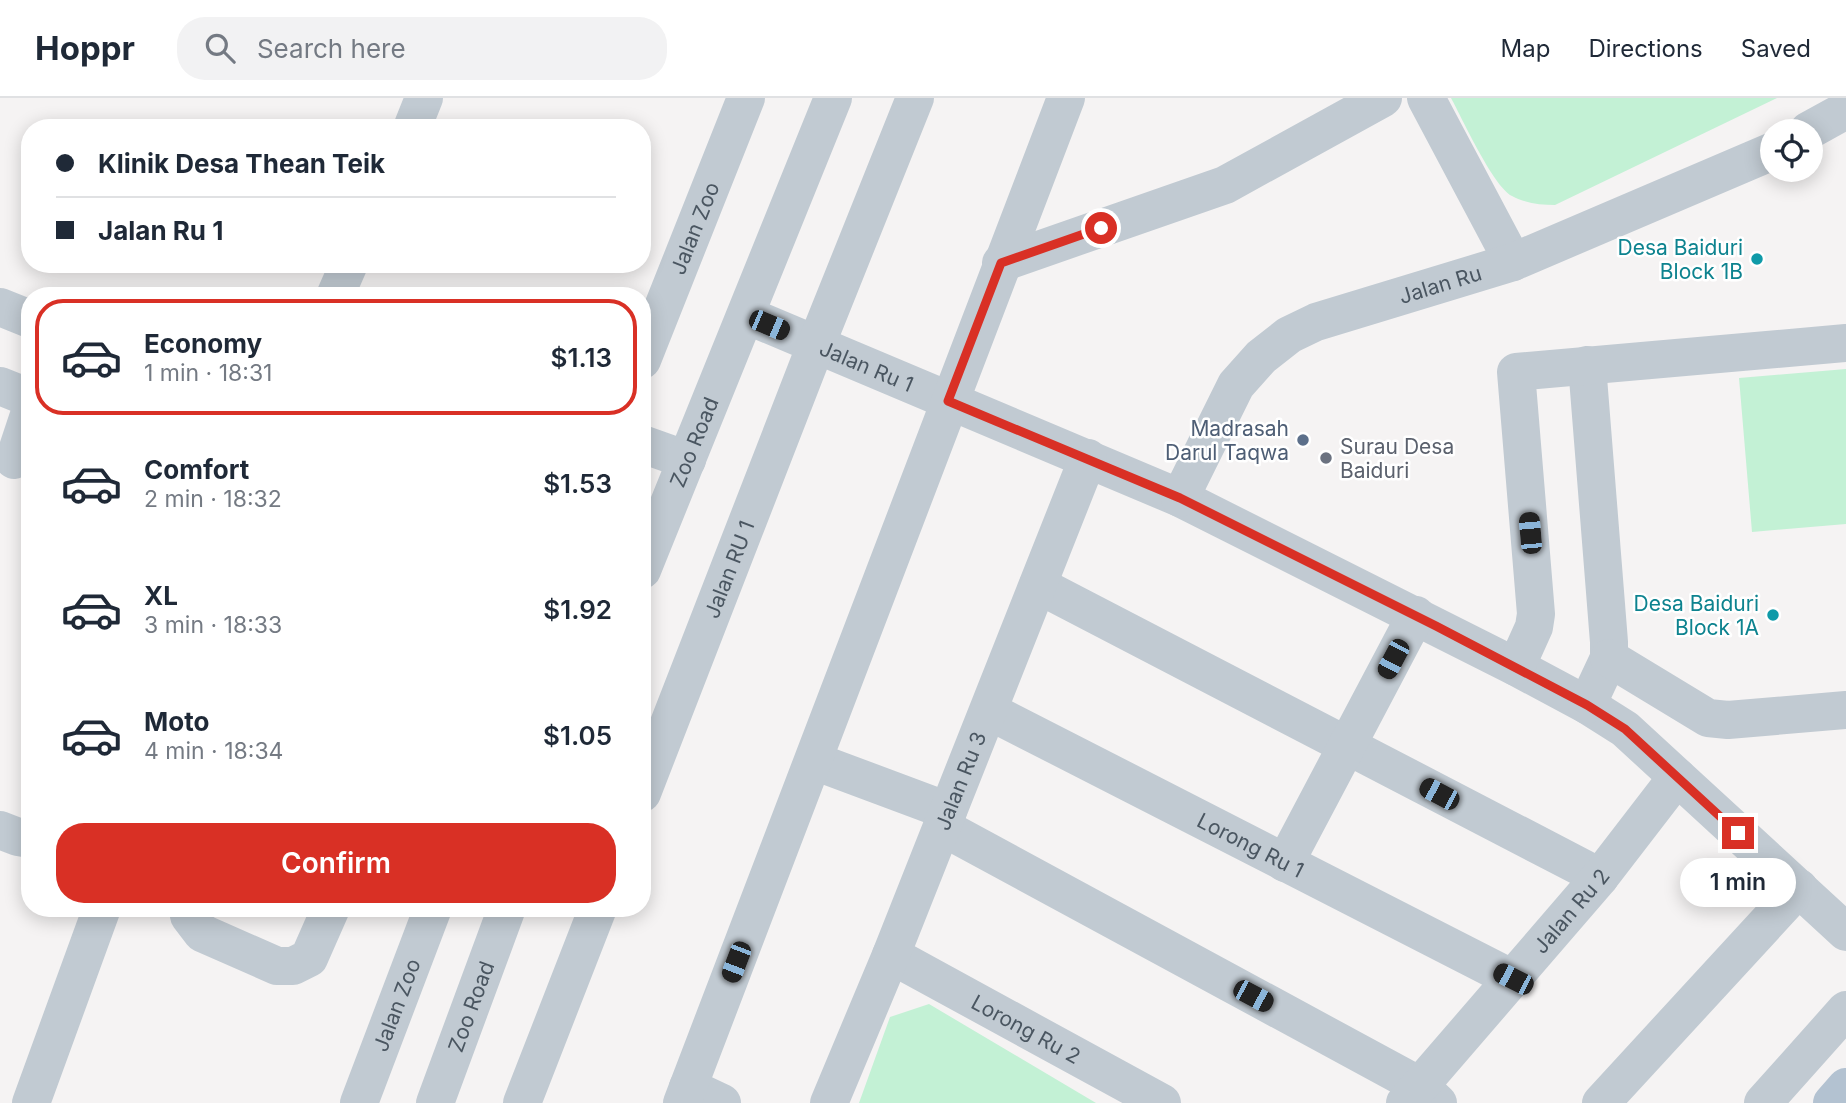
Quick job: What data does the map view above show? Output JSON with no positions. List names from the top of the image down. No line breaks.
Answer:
{"streets":{"street":["Jalan Zoo","Jalan Ru","Jalan Ru 1","Zoo Road","Jalan RU 1","Jalan Ru 3","Lorong Ru 1","Jalan Ru 2","Lorong Ru 2"]},"crossings":[["Jalan Ru","Jalan Ru 1"],["Jalan Ru 1","Zoo Road"],["Jalan Ru 1","Jalan RU 1"],["Jalan Ru 1","Jalan Ru 3"],["Jalan Ru 1","Jalan Ru 2"],["Jalan Ru 3","Lorong Ru 1"],["Jalan Ru 3","Lorong Ru 2"],["Lorong Ru 1","Jalan Ru 2"]],"places":["Desa Baiduri Block 1B","Madrasah Darul Taqwa","Surau Desa Baiduri","Desa Baiduri Block 1A"],"page":{"header":"Hoppr","search":"Search here","nav":["Map","Directions","Saved"],"banner":["Klinik Desa Thean Teik","Jalan Ru 1"],"list":[{"name":"Economy","note":"1 min · 18:31","value":"$1.13"},{"name":"Comfort","note":"2 min · 18:32","value":"$1.53"},{"name":"XL","note":"3 min · 18:33","value":"$1.92"},{"name":"Moto","note":"4 min · 18:34","value":"$1.05"}],"buttons":"Confirm","bubble":"1 min"}}
